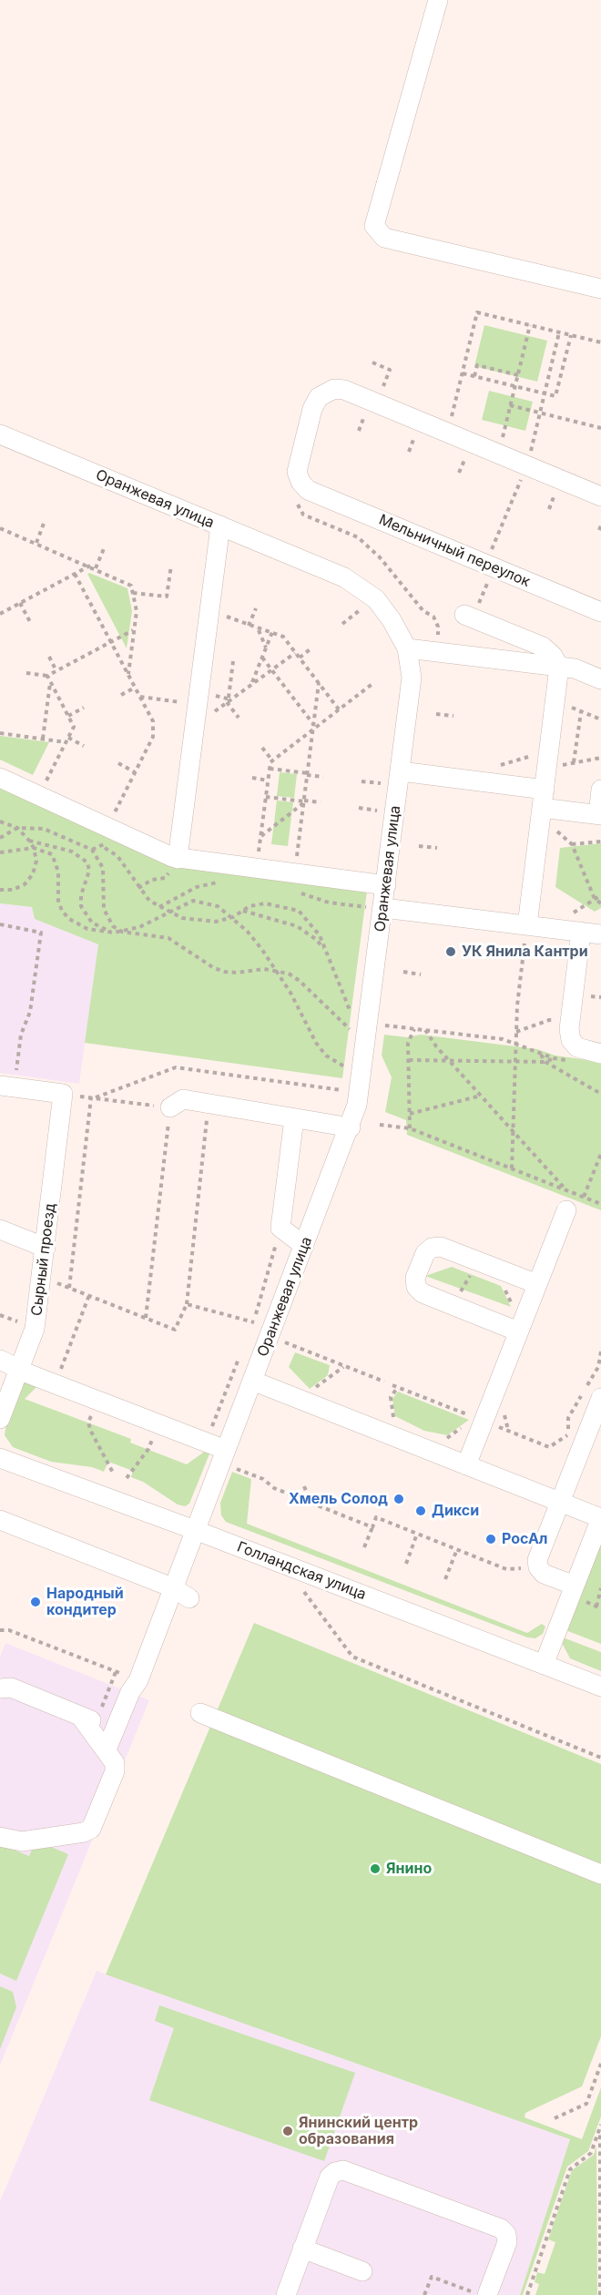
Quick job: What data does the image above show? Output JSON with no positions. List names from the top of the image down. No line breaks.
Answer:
{"streets":{"street":["Оранжевая улица","Мельничный переулок","Сырный проезд","Голландская улица"]},"crossings":[["Оранжевая улица","Голландская улица"]],"places":["УК Янила Кантри","Хмель Солод","Дикси","РосАл","Народный кондитер","Янино","Янинский центр образования"]}
